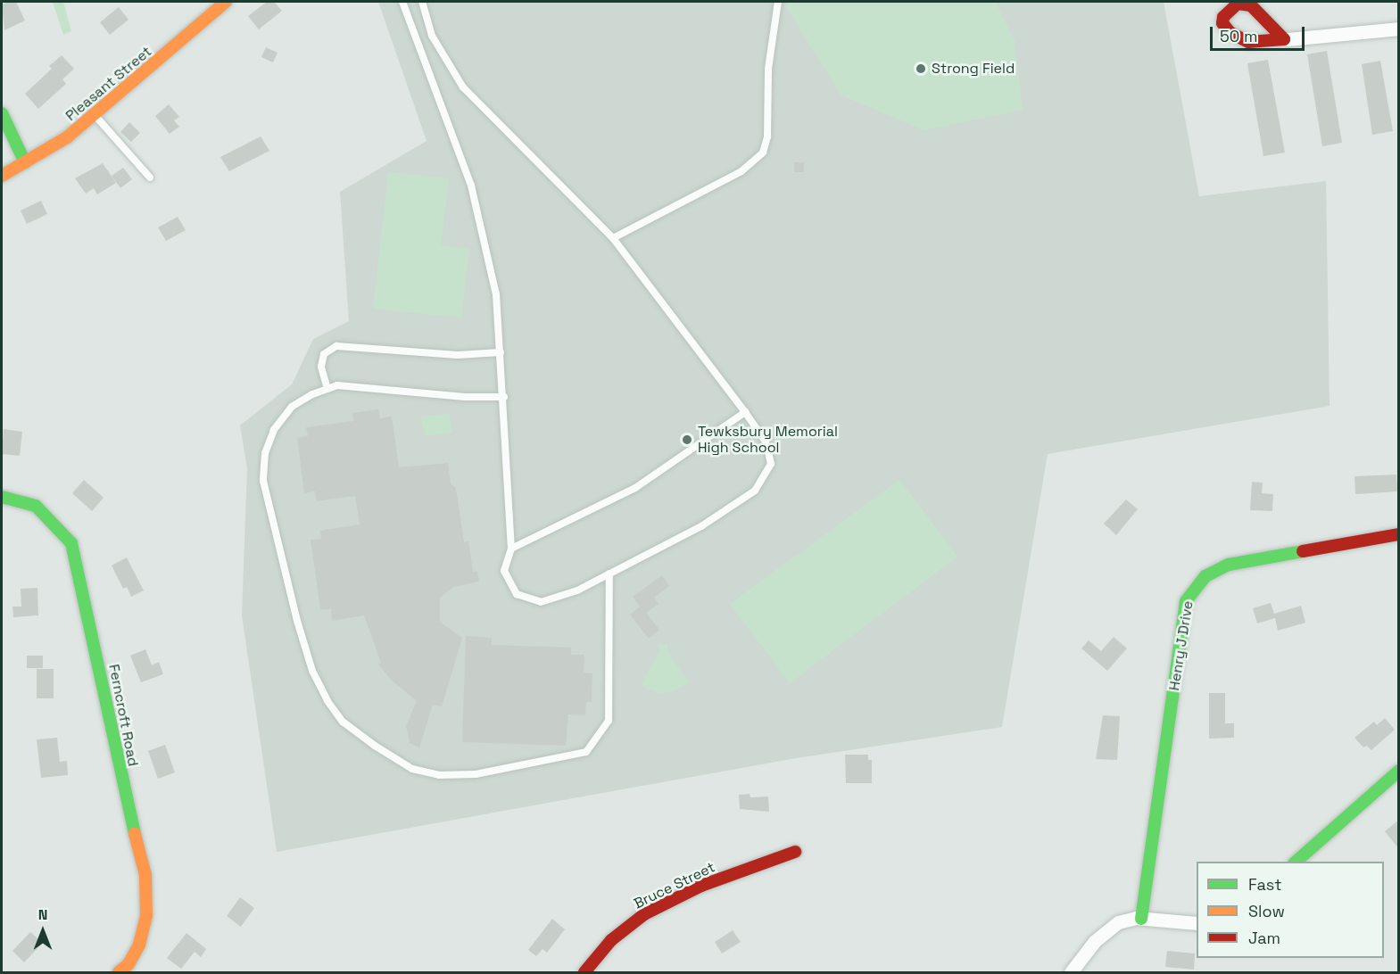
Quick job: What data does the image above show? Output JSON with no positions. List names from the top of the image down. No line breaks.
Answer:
{"streets":{"street":["Pleasant Street","Henry J Drive","Ferncroft Road","Bruce Street"]},"places":["Strong Field","Tewksbury Memorial High School"],"legend":["Fast","Slow","Jam"],"scale_bar":"50 m","north":"top"}
